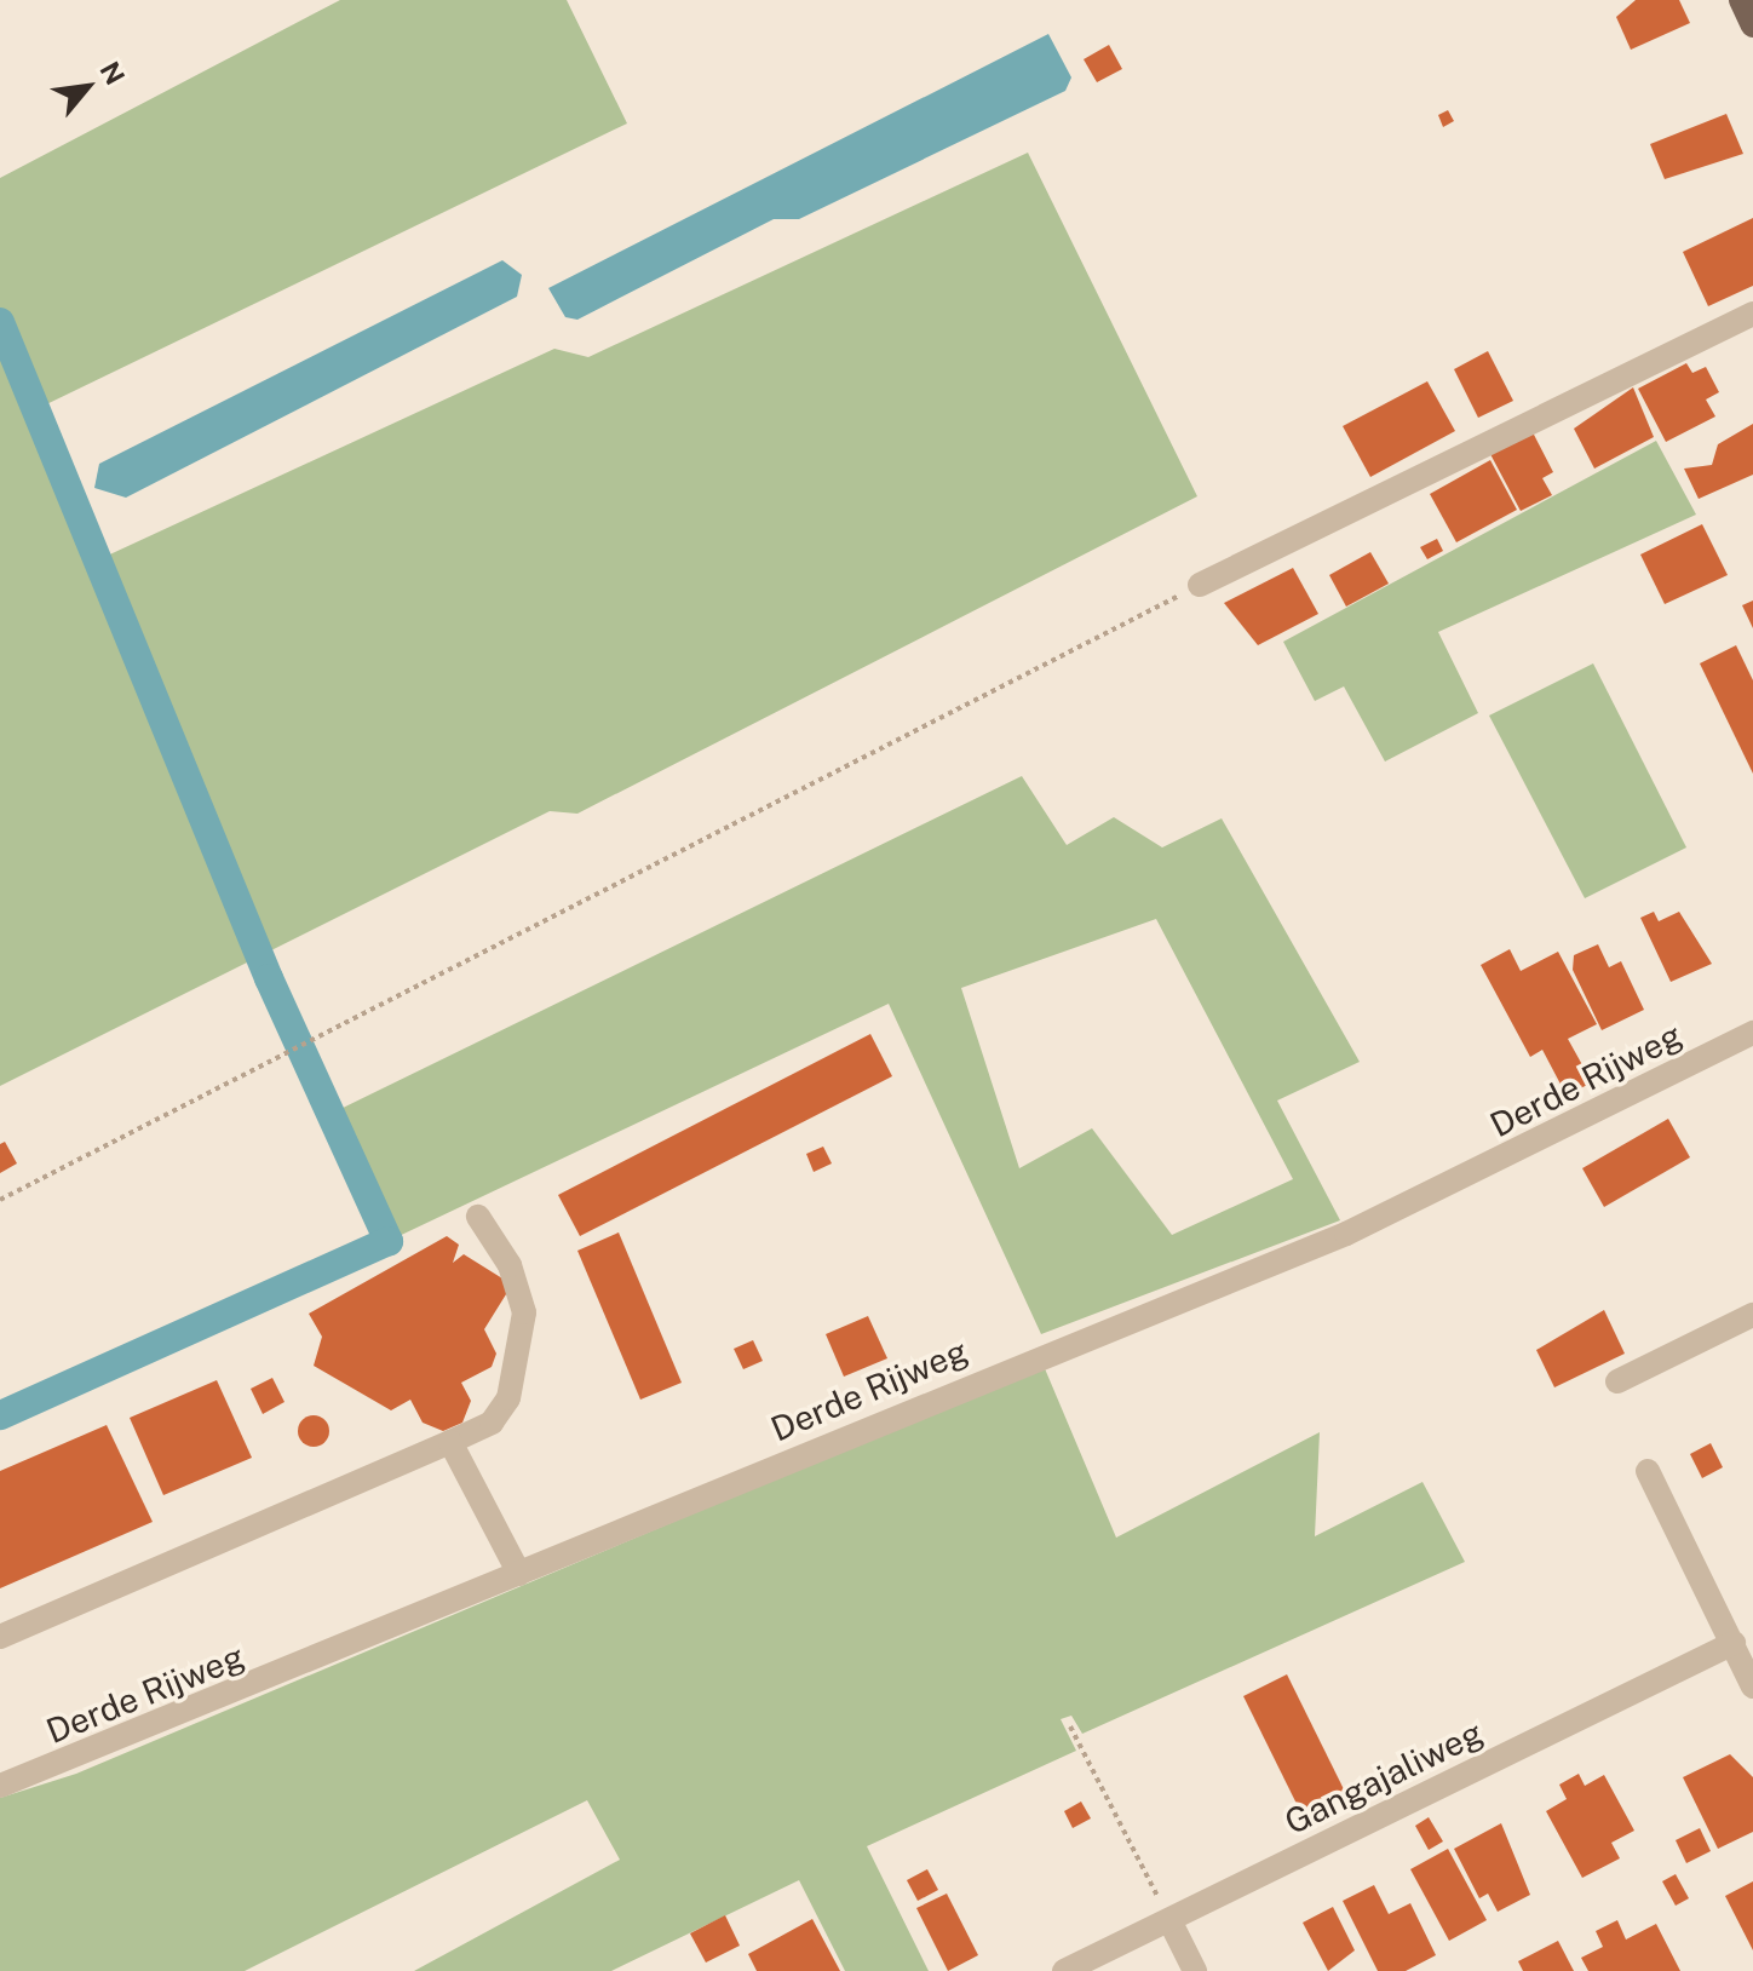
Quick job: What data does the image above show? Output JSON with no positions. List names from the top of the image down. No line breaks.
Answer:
{"streets":{"street":["Derde Rijweg","Gangajaliweg"]},"north":"top right"}
